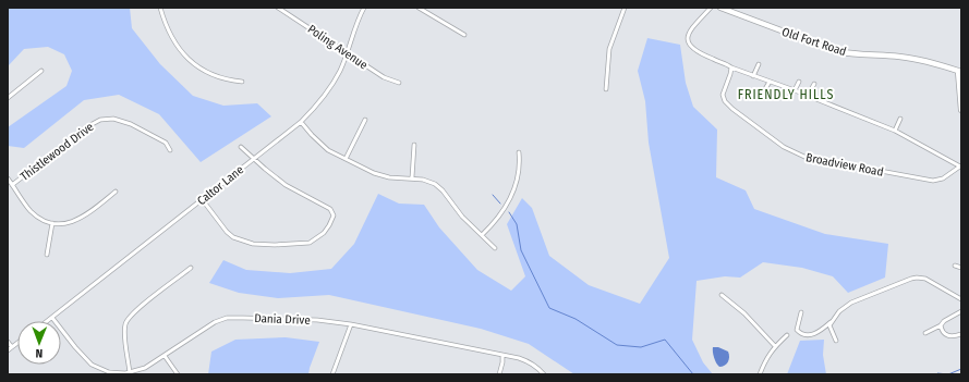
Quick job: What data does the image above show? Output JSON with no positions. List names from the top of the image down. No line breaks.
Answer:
{"streets":{"main road":["Old Fort Road"],"street":["Poling Avenue","Thistlewood Drive","Broadview Road","Caltor Lane","Dania Drive"]},"crossings":[["Poling Avenue","Caltor Lane"],["Caltor Lane","Dania Drive"]],"districts":["FRIENDLY HILLS"],"north":"bottom"}
